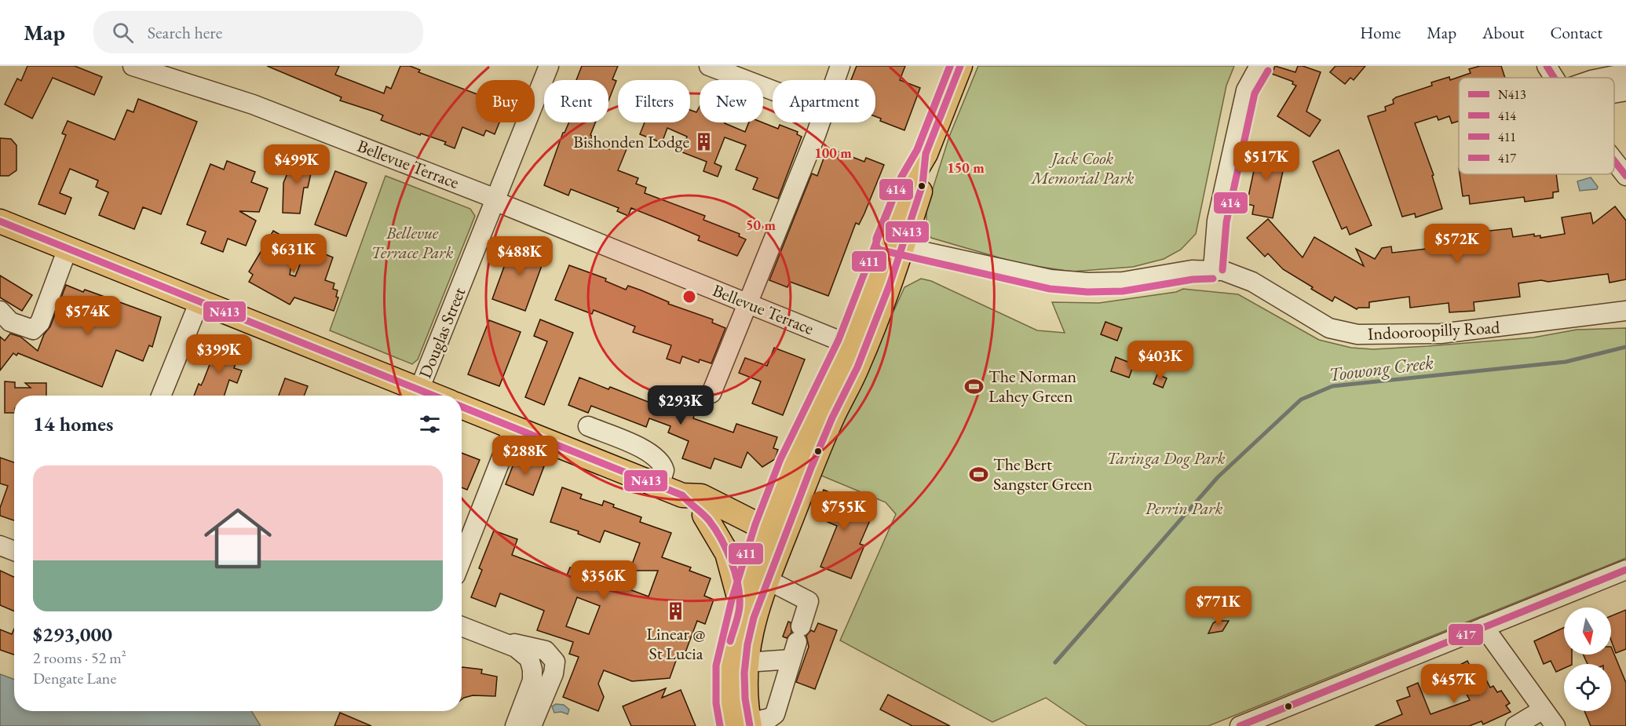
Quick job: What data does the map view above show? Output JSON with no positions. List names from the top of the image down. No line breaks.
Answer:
{"streets":{"street":["Bellevue Terrace","Indooroopilly Road","Douglas Street"]},"crossings":[["Bellevue Terrace","Douglas Street"]],"water":["Toowong Creek"],"parks":["Jack Cook Memorial Park","Bellevue Terrace Park","Taringa Dog Park","Perrin Park"],"places":{"building":["Bishonden Lodge","Linear @ St Lucia"],"sports":["The Norman Lahey Green","The Bert Sangster Green"]},"lines":["transit line N413","transit line 414","transit line 411","transit line 417"],"legend":["N413","414","411","417"],"north":"bottom","page":{"header":"Map","search":"Search here","nav":["Home","Map","About","Contact"],"chip":["Buy","Rent","Filters","New","Apartment"],"price":["$517K","$499K","$572K","$631K","$488K","$574K","$399K","$403K","$293K","$288K","$755K","$356K","$771K","$457K"],"heading":"14 homes","list":[{"name":"$293,000","note":"2 rooms · 52 m² · Dengate Lane"}]},"rings":["100 m","150 m","50 m"]}
